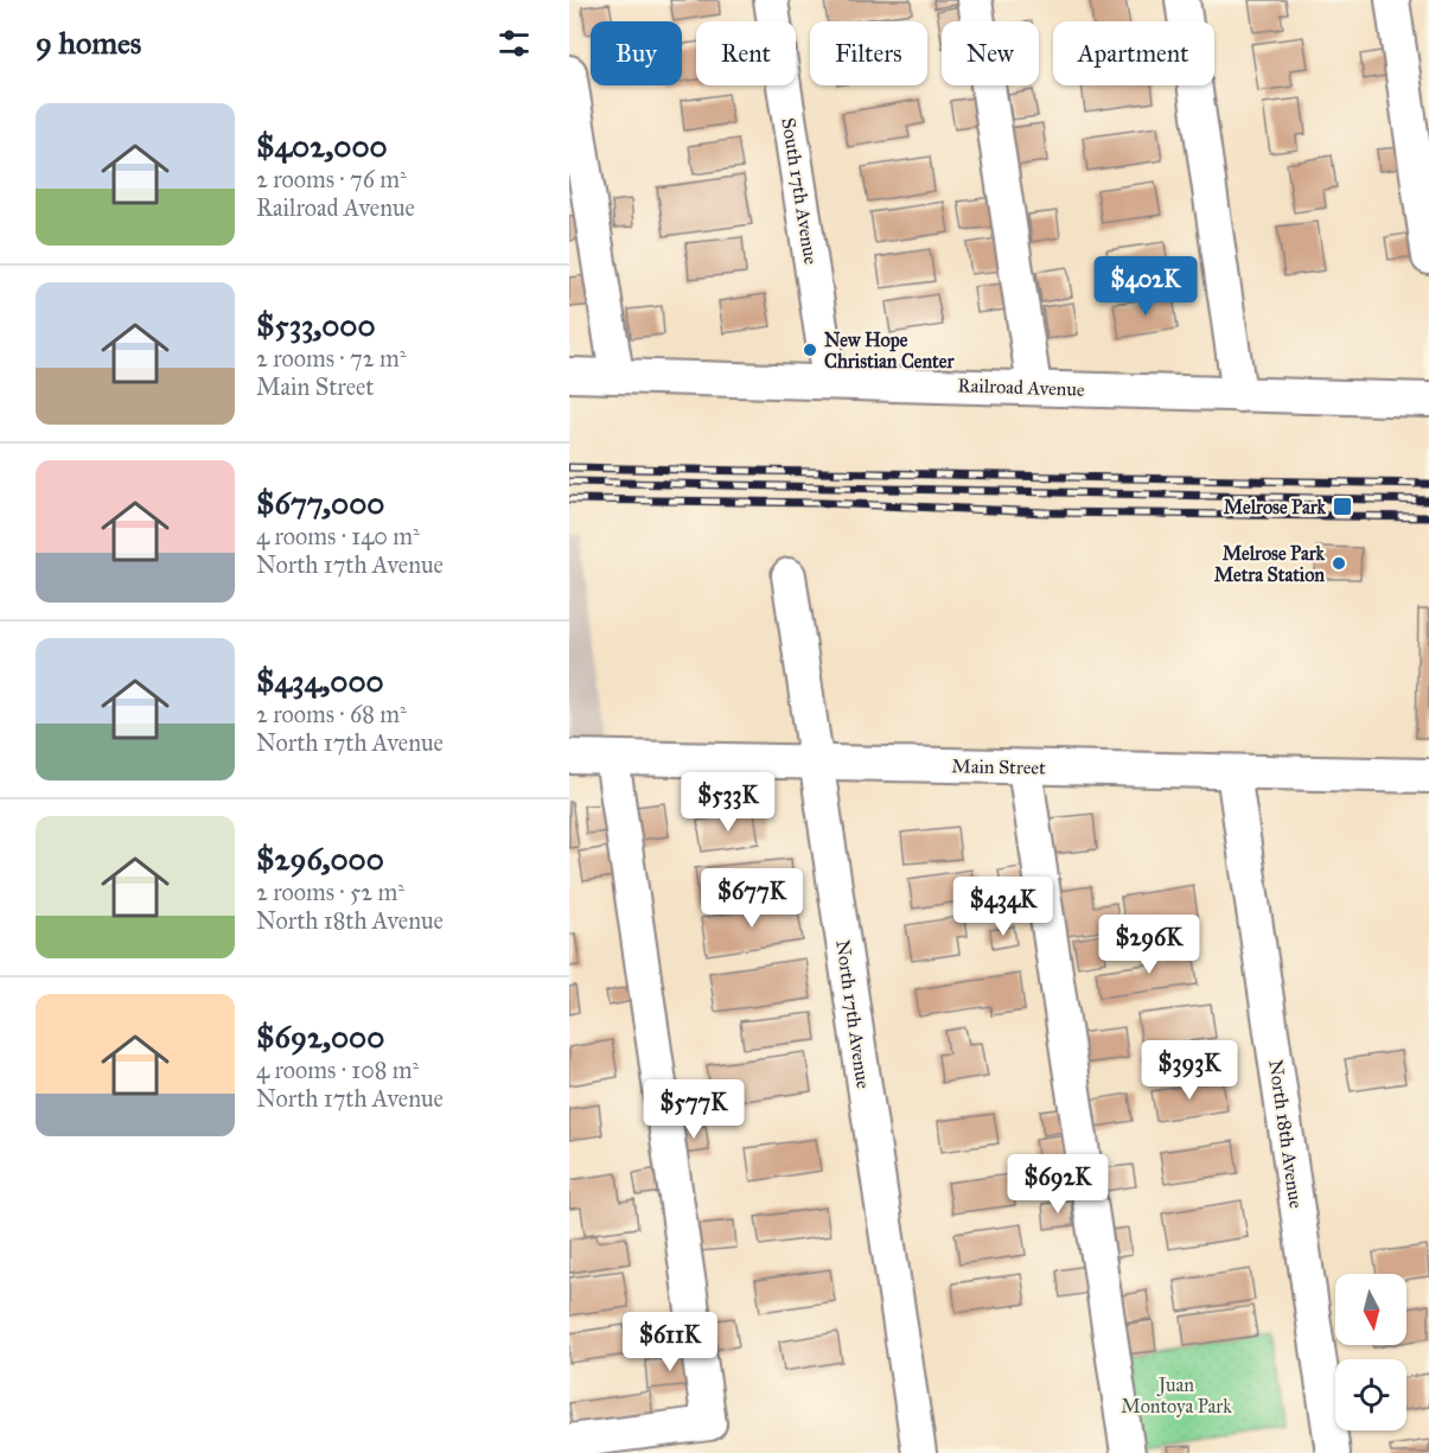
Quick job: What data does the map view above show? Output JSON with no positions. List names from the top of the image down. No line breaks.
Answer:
{"streets":{"street":["South 17th Avenue","Railroad Avenue","Main Street","North 17th Avenue","North 18th Avenue"]},"crossings":[["South 17th Avenue","Railroad Avenue"],["Main Street","North 17th Avenue"],["Main Street","North 18th Avenue"]],"parks":["Juan Montoya Park"],"places":{"other":["New Hope Christian Center","Melrose Park Metra Station"],"transit":["Melrose Park"]},"north":"bottom","page":{"heading":"9 homes","chip":["Buy","Rent","Filters","New","Apartment"],"list":[{"name":"$402,000","note":"2 rooms · 76 m² · Railroad Avenue"},{"name":"$533,000","note":"2 rooms · 72 m² · Main Street"},{"name":"$677,000","note":"4 rooms · 140 m² · North 17th Avenue"},{"name":"$434,000","note":"2 rooms · 68 m² · North 17th Avenue"},{"name":"$296,000","note":"2 rooms · 52 m² · North 18th Avenue"},{"name":"$692,000","note":"4 rooms · 108 m² · North 17th Avenue"}],"price":["$402K","$533K","$677K","$434K","$296K","$393K","$577K","$692K","$611K"]}}
